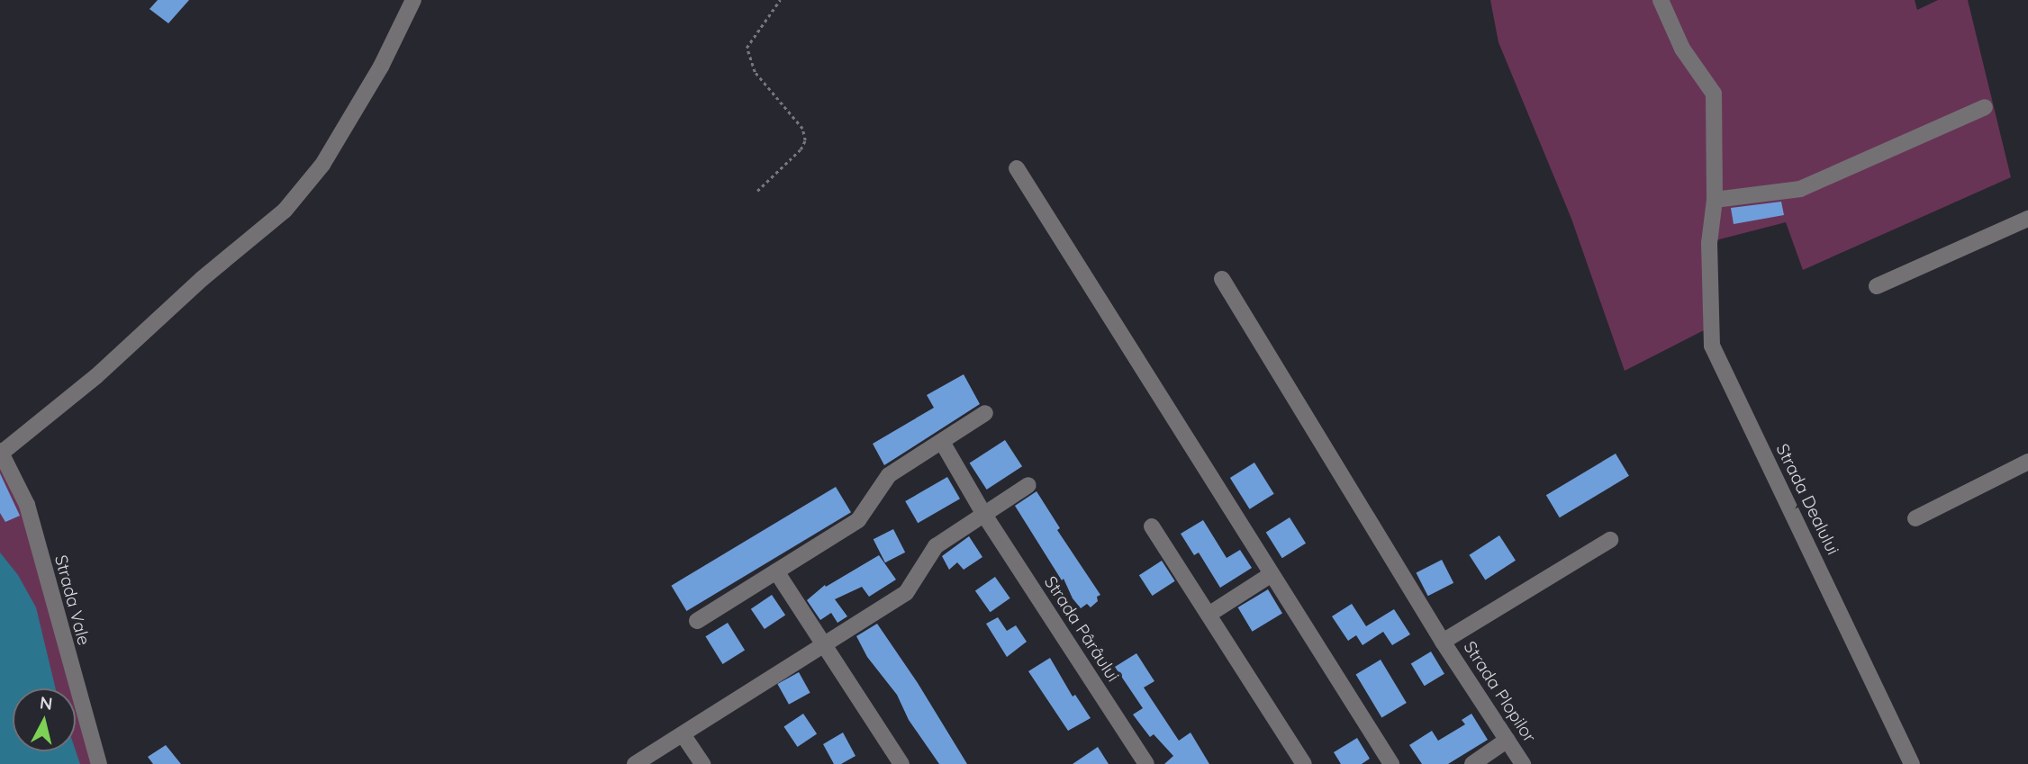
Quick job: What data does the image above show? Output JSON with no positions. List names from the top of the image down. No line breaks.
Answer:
{"streets":{"street":["Strada Dealului","Strada Vale","Strada Pârâului","Strada Plopilor"]},"north":"top"}
